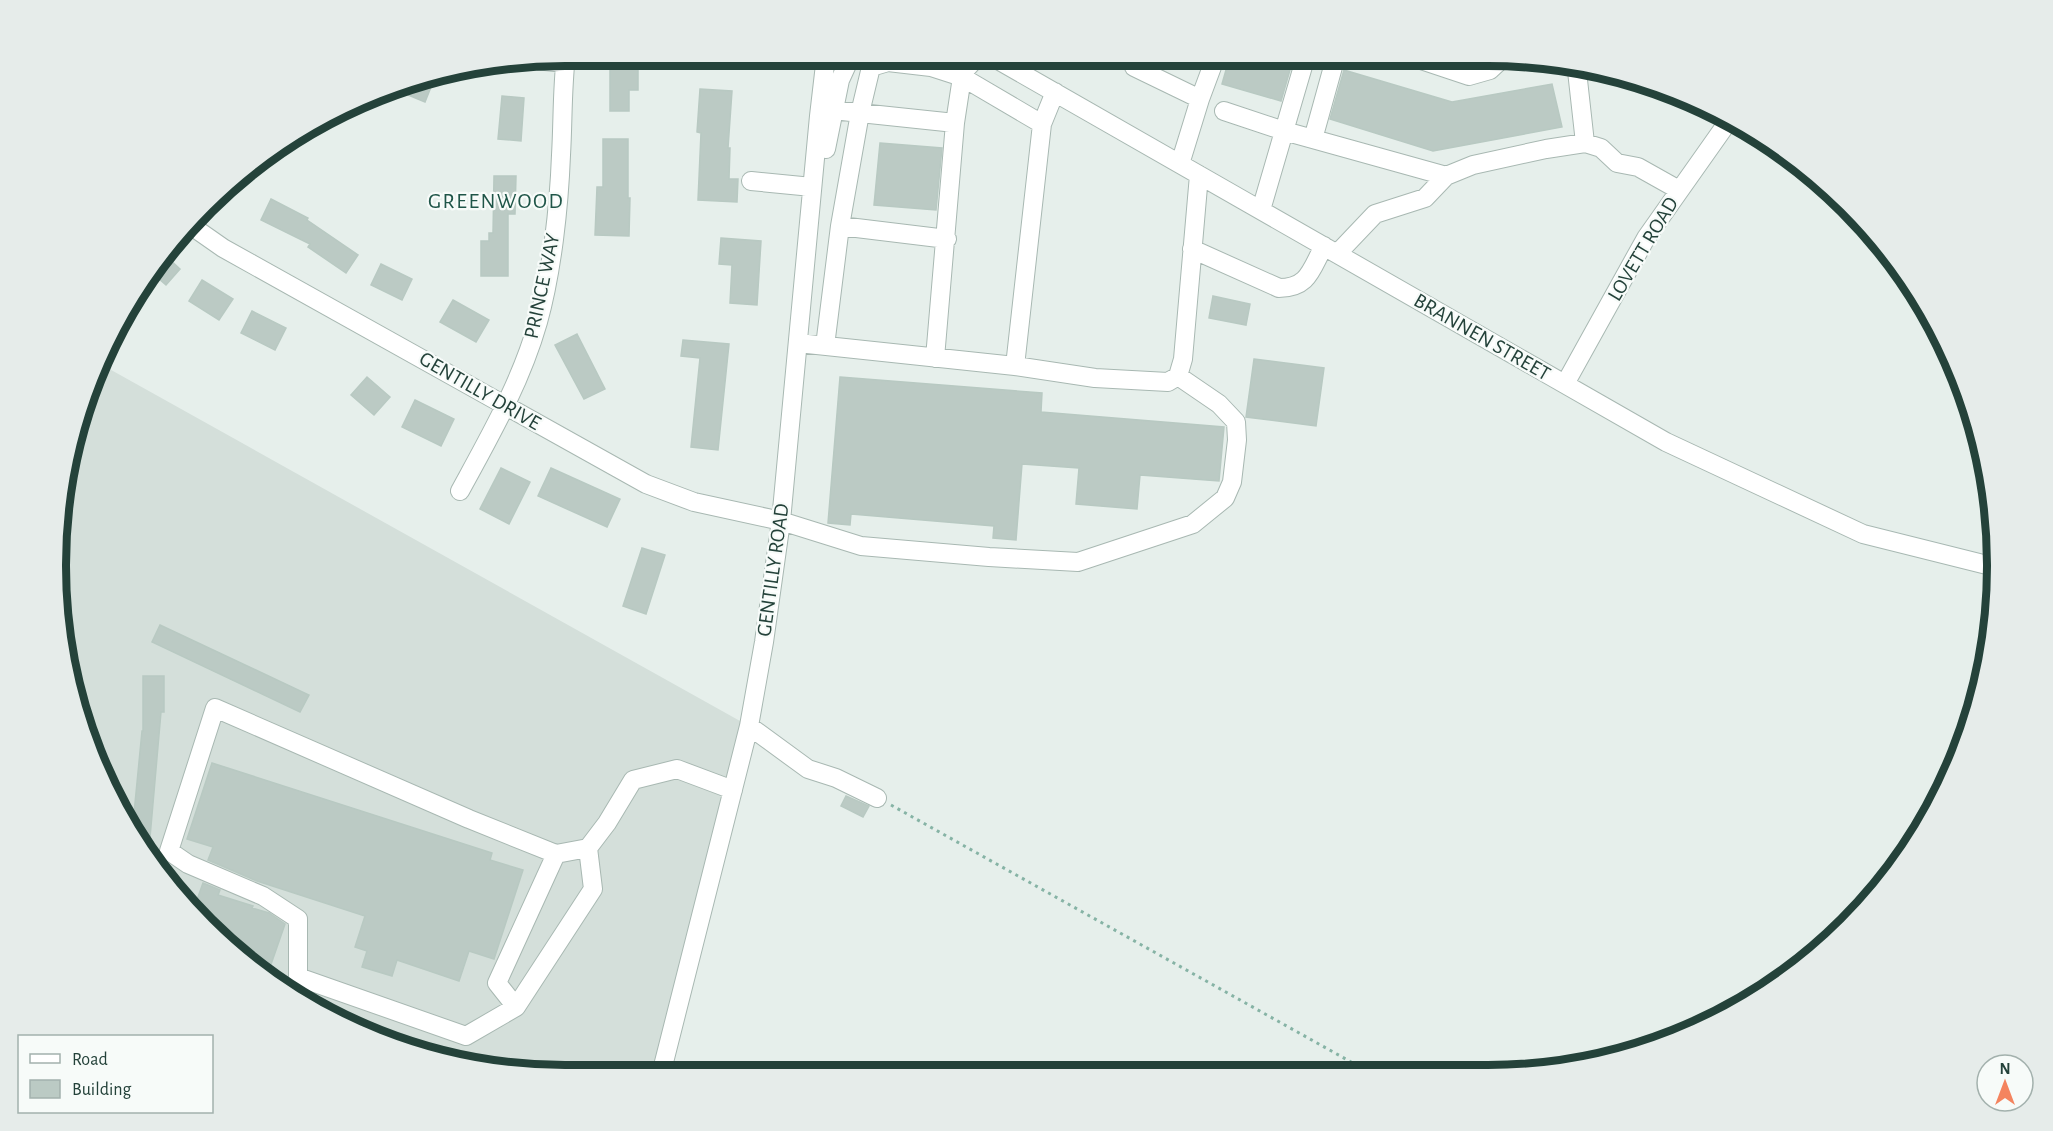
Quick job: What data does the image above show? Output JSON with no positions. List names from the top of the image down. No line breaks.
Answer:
{"streets":{"street":["LOVETT ROAD","PRINCE WAY","BRANNEN STREET","GENTILLY DRIVE","GENTILLY ROAD"]},"crossings":[["LOVETT ROAD","BRANNEN STREET"],["PRINCE WAY","GENTILLY DRIVE"],["GENTILLY DRIVE","GENTILLY ROAD"]],"districts":["GREENWOOD"],"legend":["Road","Building"],"north":"top"}
